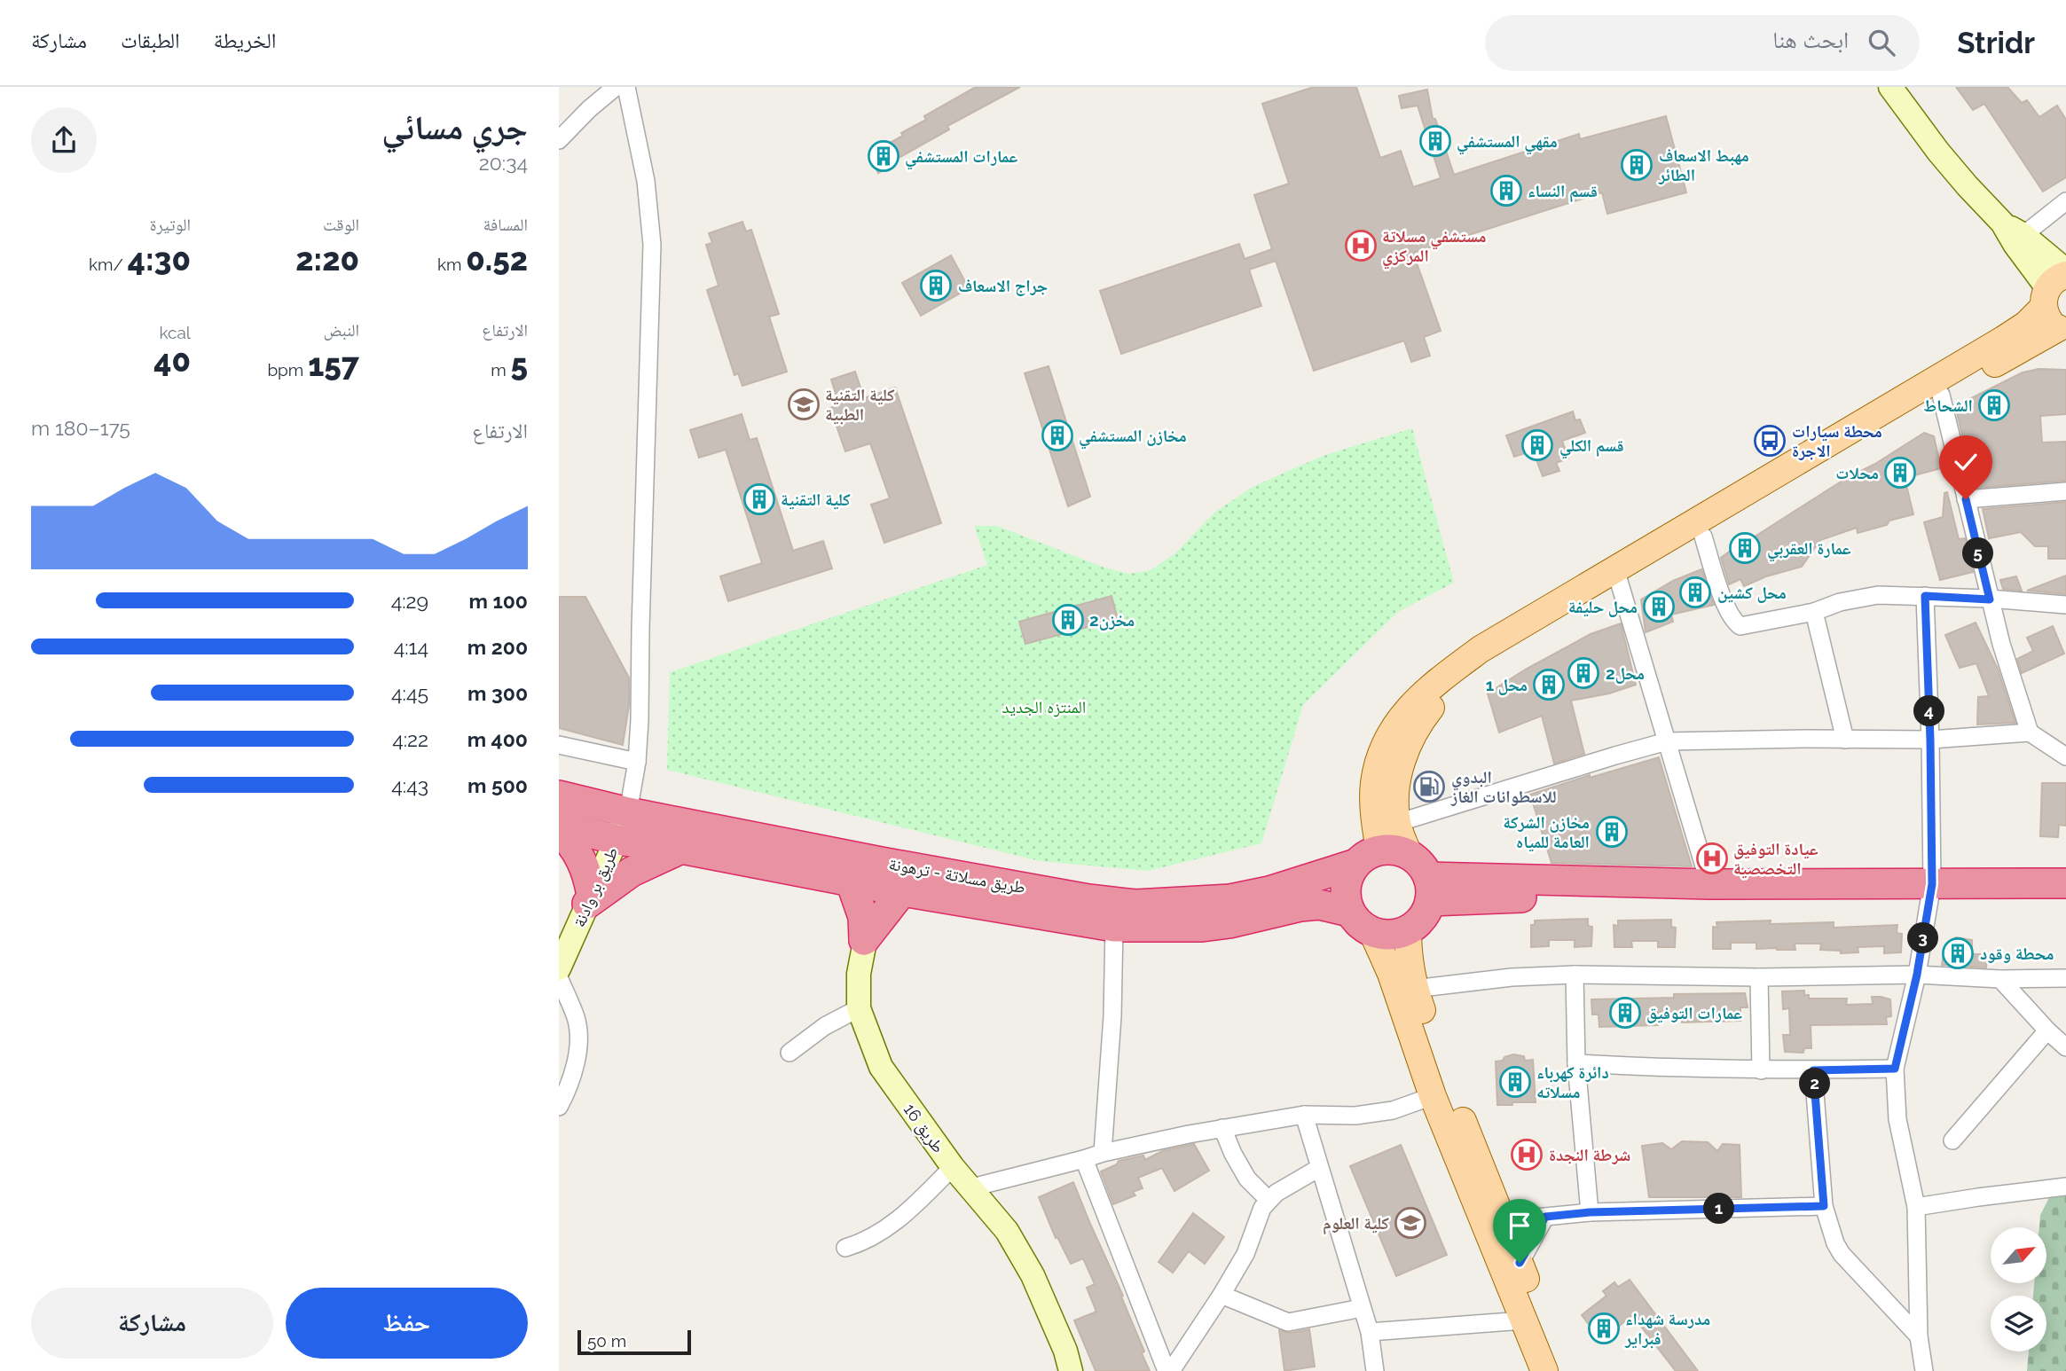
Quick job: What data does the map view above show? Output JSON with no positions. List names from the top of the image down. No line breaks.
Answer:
{"streets":{"highway":["طريق مسلاتة - ترهونة"],"street":["طريق بر وادنة","طريق 16"]},"crossings":[["طريق مسلاتة - ترهونة","طريق بر وادنة"]],"parks":["المنتزه الجديد"],"places":{"building":["مقهي المستشفي","عمارات المستشفي","مهبط الاسعاف الطائر","قسم النساء","جراج الاسعاف","الشحاط","مخازن المستشفي","قسم الكلي","محلات","كلية التقنية","عمارة العقربي","محل كشين","محل حليفة","مخزن2","محل2","محل 1","مخازن الشركة العامة للمياه","محطة وقود","عمارات التوفيق","دائرة كهرباء مسلاته","مدرسة شهداء فبراير"],"hospital":["مستشفي مسلاتة المركزي","عيادة التوفيق التخصصية","شرطة النجدة"],"school or university":["كلية التقنية الطبية","كلية العلوم"],"bus stop":["محطة سيارات الاجرة"],"fuel station":["البدوي للاسطوانات الغاز"]},"scale_bar":"50 m","north":"top right","page":{"header":"Stridr","search":"ابحث هنا","nav":["الخريطة","الطبقات","مشاركة"],"heading":["جري مسائي","20:34"],"stats":[["المسافة","0.52 km"],["الوقت","2:20"],["الوتيرة","4:30 /km"],["الارتفاع","5 m"],["النبض","157 bpm"],["kcal","40"]],"chart":["الارتفاع","175–180 m"],"pins":["5","4","3","2","1"],"list":[{"name":"100 m","note":"4:29"},{"name":"200 m","note":"4:14"},{"name":"300 m","note":"4:45"},{"name":"400 m","note":"4:22"},{"name":"500 m","note":"4:43"}],"buttons":["حفظ","مشاركة"],"scale":"50 m"}}
